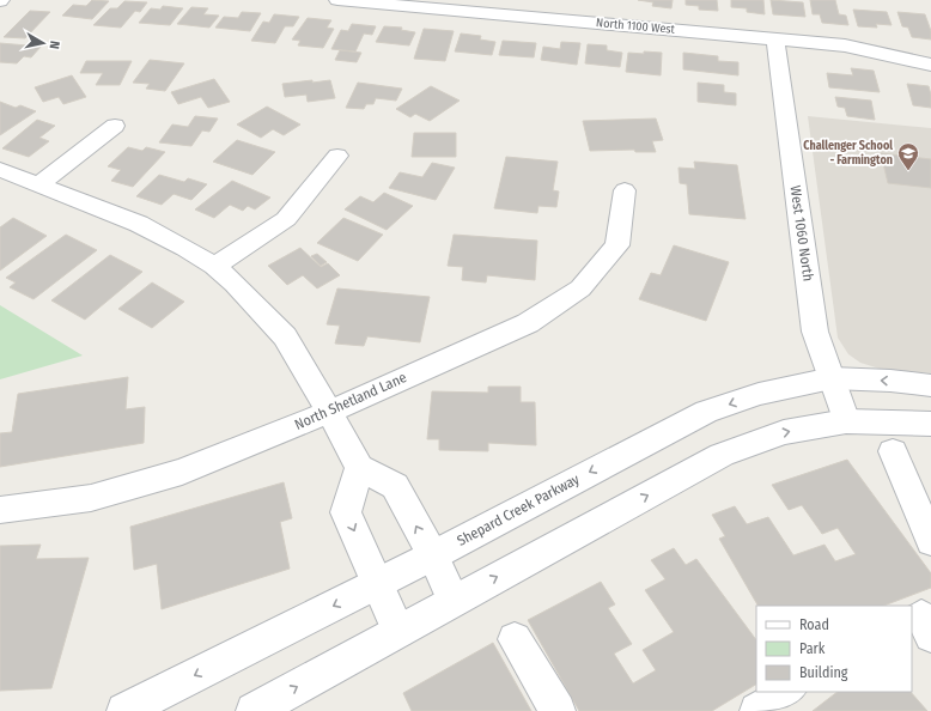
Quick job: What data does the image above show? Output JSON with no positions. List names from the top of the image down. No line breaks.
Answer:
{"streets":{"street":["North 1100 West","West 1060 North","North Shetland Lane","Shepard Creek Parkway"]},"crossings":[["North 1100 West","West 1060 North"],["West 1060 North","Shepard Creek Parkway"]],"places":{"school or university":["Challenger School - Farmington"]},"legend":["Road","Park","Building"],"north":"right"}
